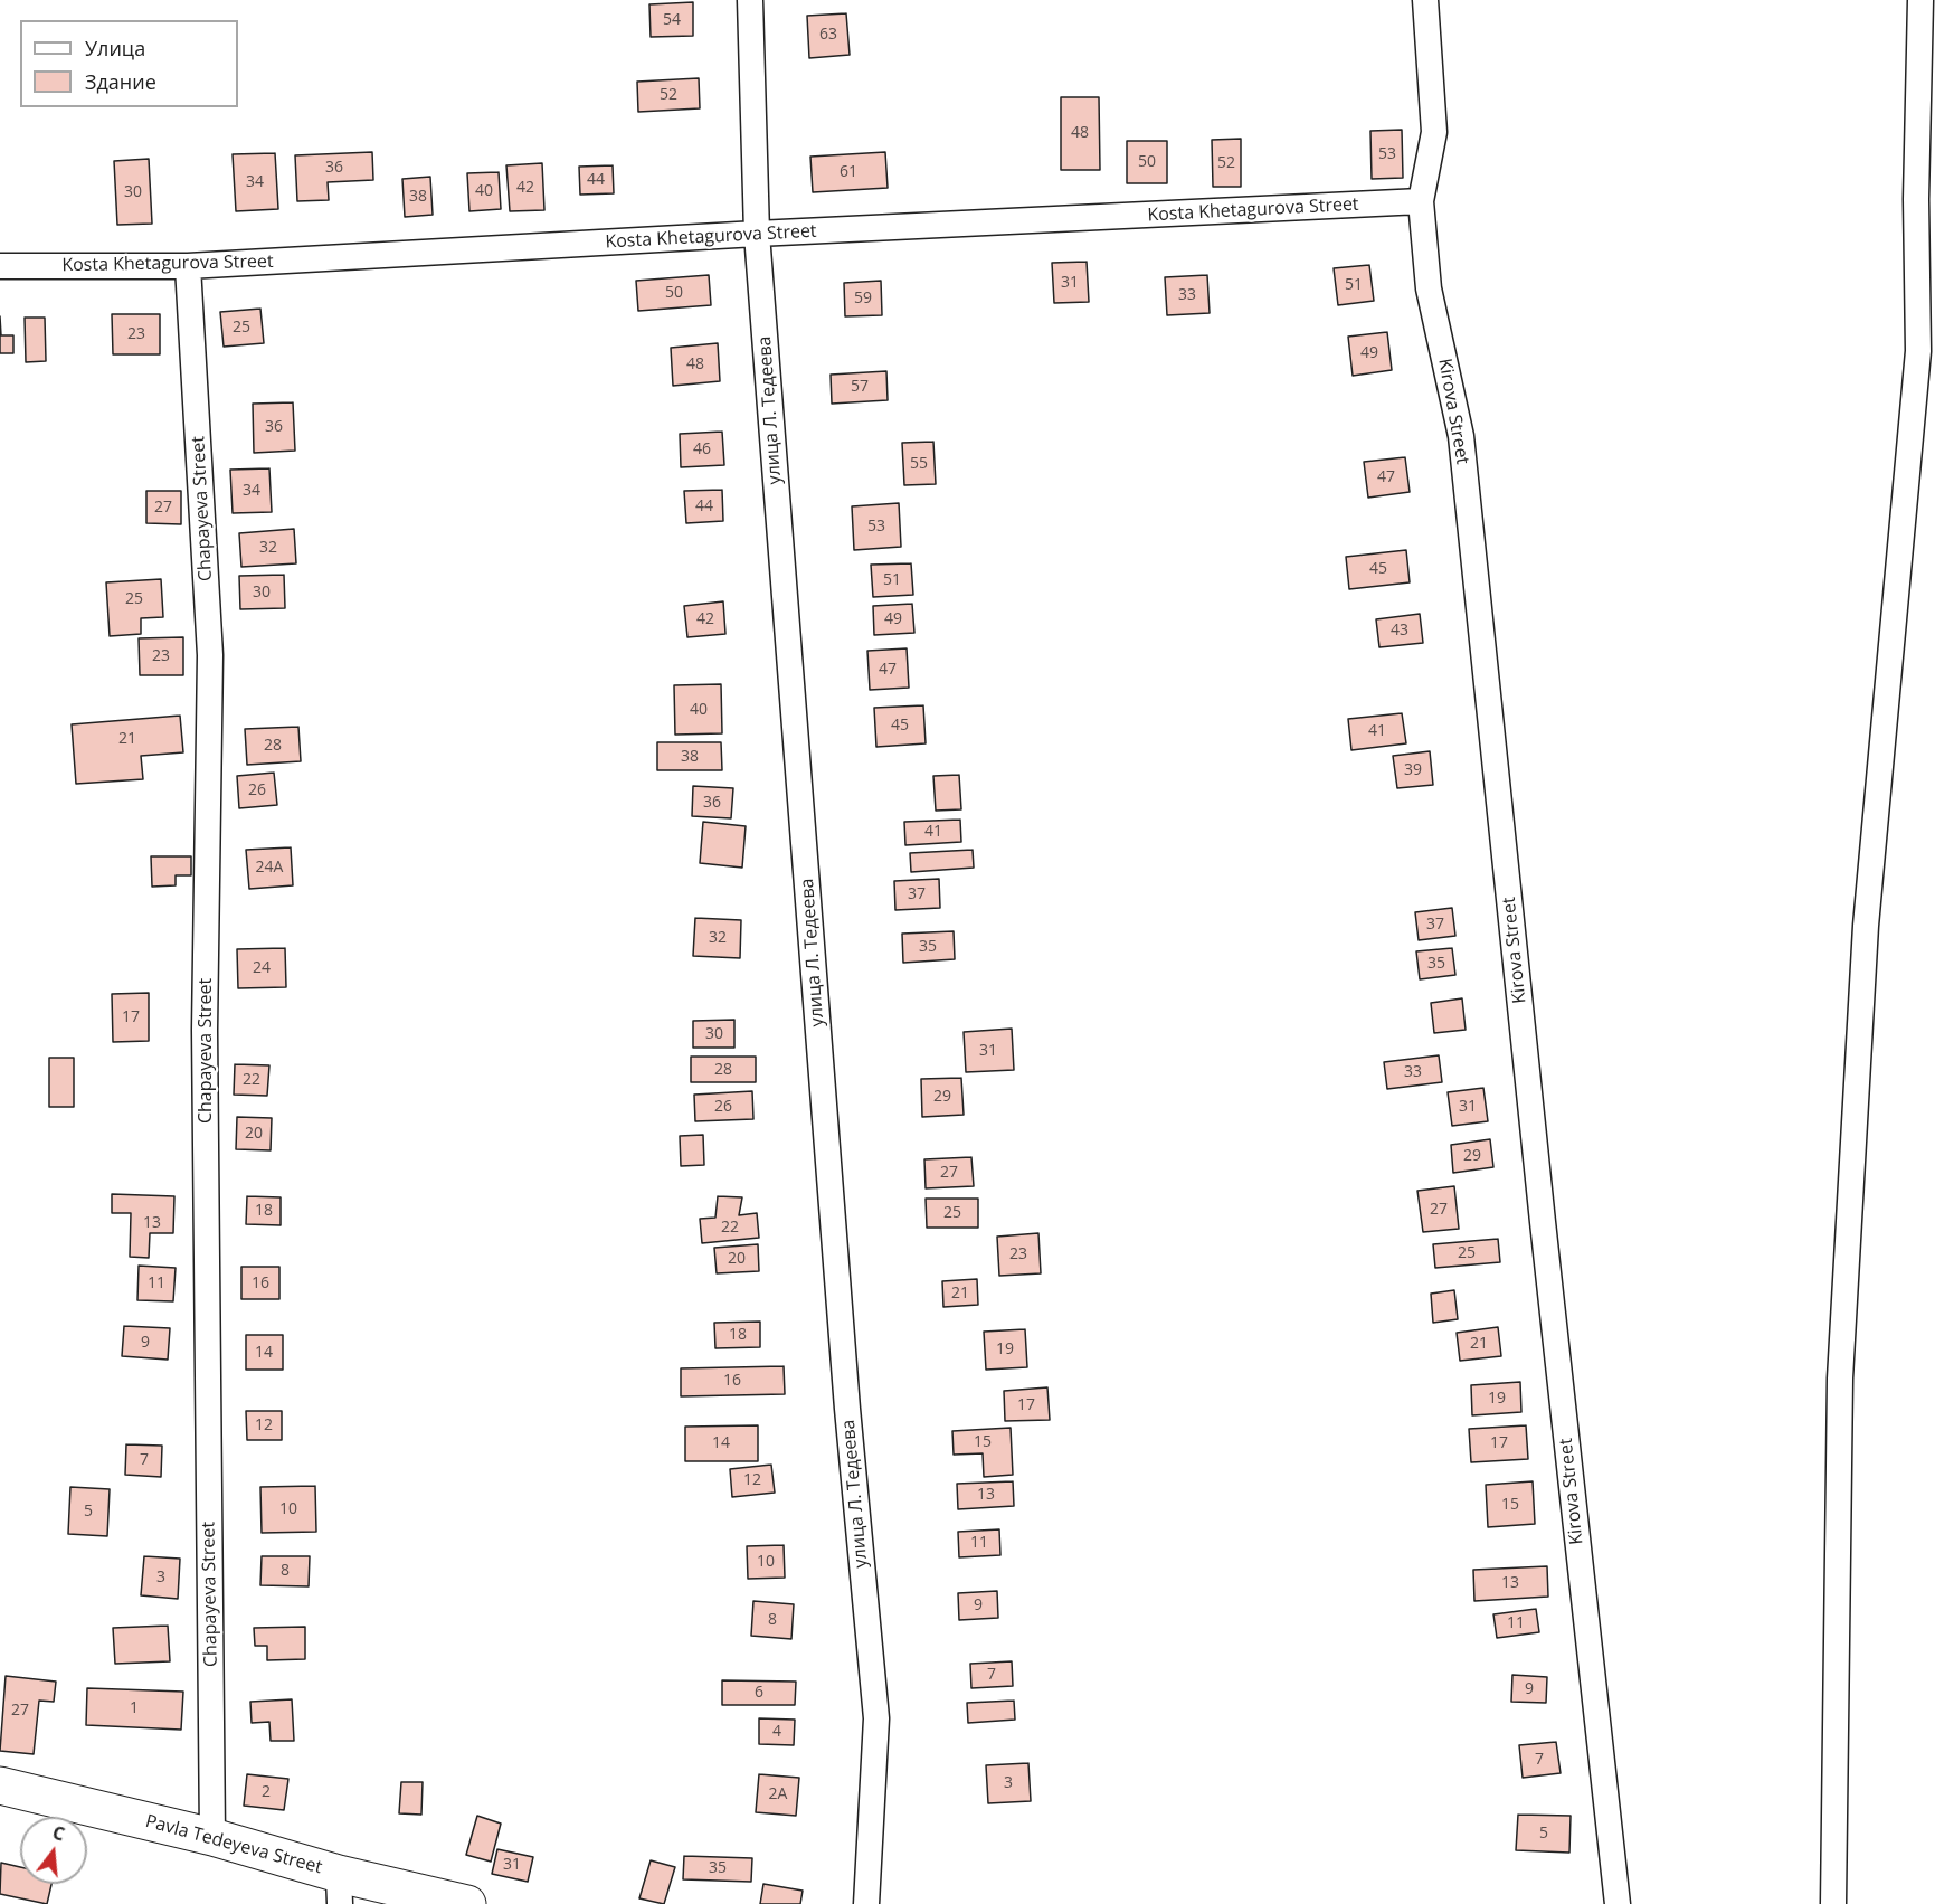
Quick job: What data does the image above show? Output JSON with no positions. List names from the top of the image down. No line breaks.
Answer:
{"streets":{"main road":["Pavla Tedeyeva Street"],"street":["Kosta Khetagurova Street","улица Л. Тедеева","Kirova Street","Chapayeva Street"]},"crossings":[["Kosta Khetagurova Street","улица Л. Тедеева"],["Kosta Khetagurova Street","Kirova Street"],["Kosta Khetagurova Street","Chapayeva Street"],["Chapayeva Street","Pavla Tedeyeva Street"]],"house_numbers":["54","63","52","48","53","50","52","36","61","44","34","42","40","30","38","31","51","50","33","59","25","23","49","48","57","36","46","55","47","34","44","27","53","32","45","51","30","25","42","49","43","23","47","40","45","41","21","28","38","39","26","36","41","24А","37","37","32","35","35","24","17","30","31","28","33","22","29","26","31","20","29","27","27","18","25","13","22","25","23","20","11","16","21","18","9","21","19","14","16","19","17","12","15","14","17","7","12","13","15","10","5","11","10","8","3","13","9","8","11","7","9","6","1","27","4","7","3","2","2А","5","31","35"],"legend":["Улица","Здание"],"north":"top"}
